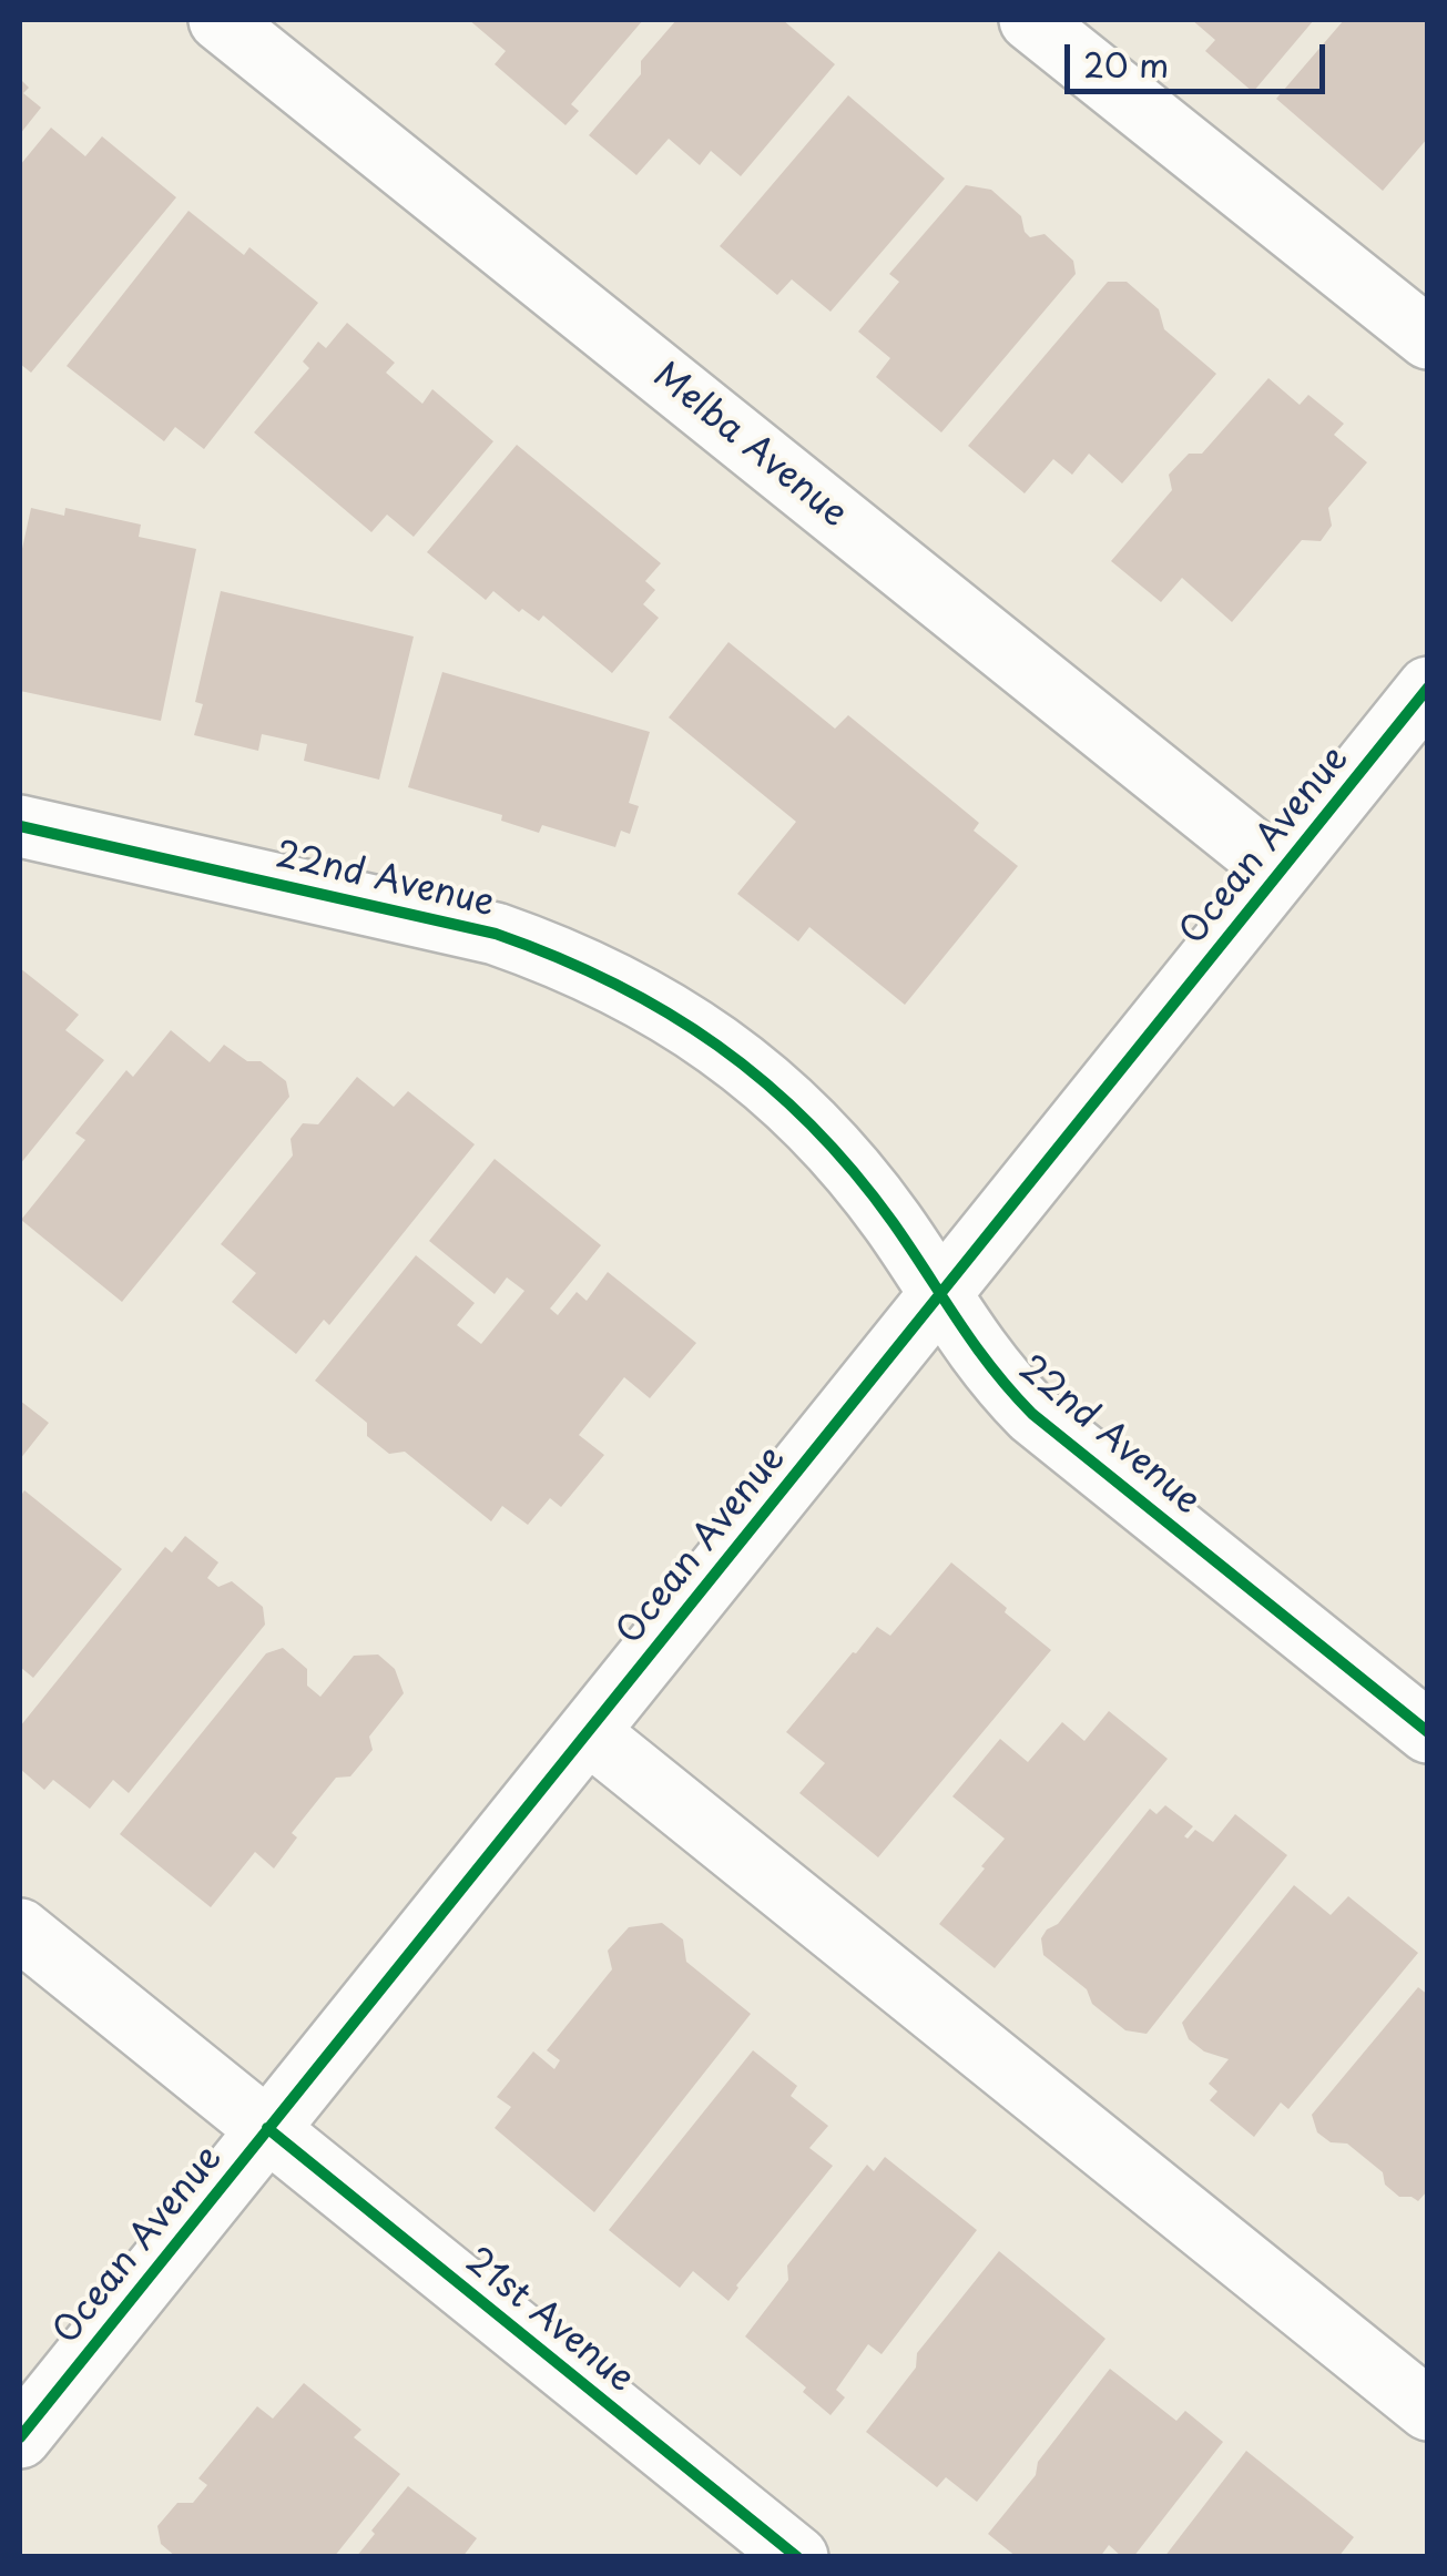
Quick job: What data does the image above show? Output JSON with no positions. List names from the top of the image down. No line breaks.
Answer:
{"streets":{"street":["Melba Avenue","Ocean Avenue","22nd Avenue","21st Avenue"]},"crossings":[["Melba Avenue","Ocean Avenue"],["Ocean Avenue","22nd Avenue"],["Ocean Avenue","21st Avenue"]],"scale_bar":"20 m"}
